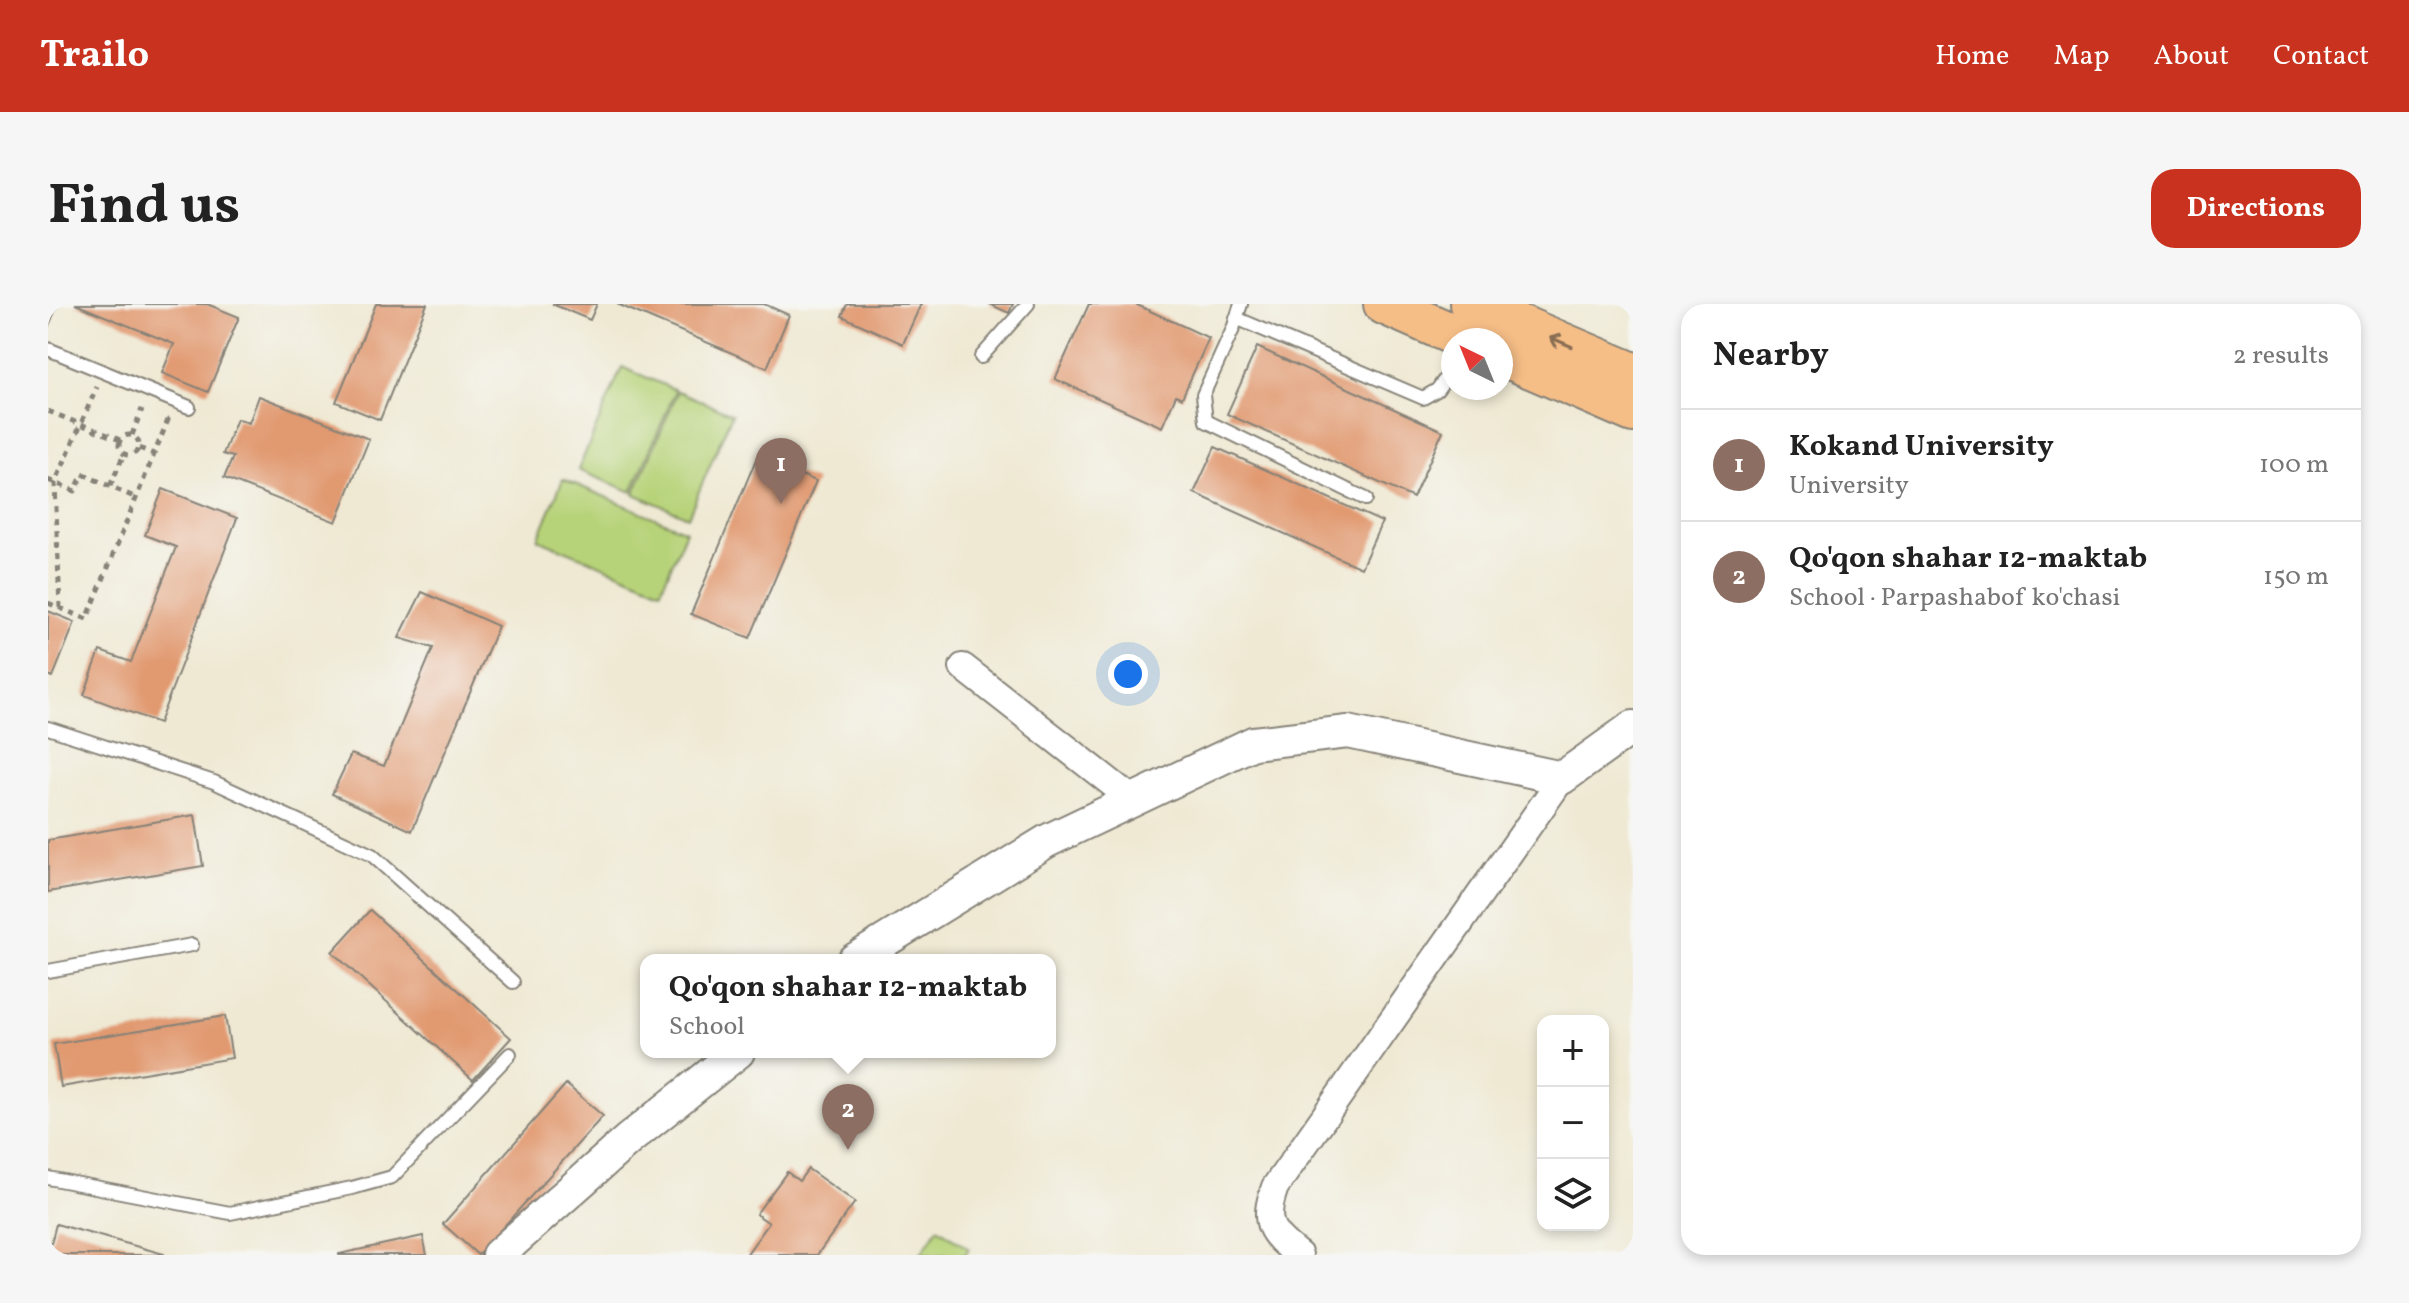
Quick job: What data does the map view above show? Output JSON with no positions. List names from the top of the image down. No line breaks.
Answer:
{"north":"top left","page":{"header":"Trailo","nav":["Home","Map","About","Contact"],"title":"Find us","buttons":"Directions","heading":["Nearby","2 results"],"list":[{"mark":"1","name":"Kokand University","note":"University","value":"100 m"},{"mark":"2","name":"Qo'qon shahar 12-maktab","note":"School · Parpashabof ko'chasi","value":"150 m"}],"pins":["1","2"],"popup":["Qo'qon shahar 12-maktab","School"],"map_buttons":["+","−"]}}
